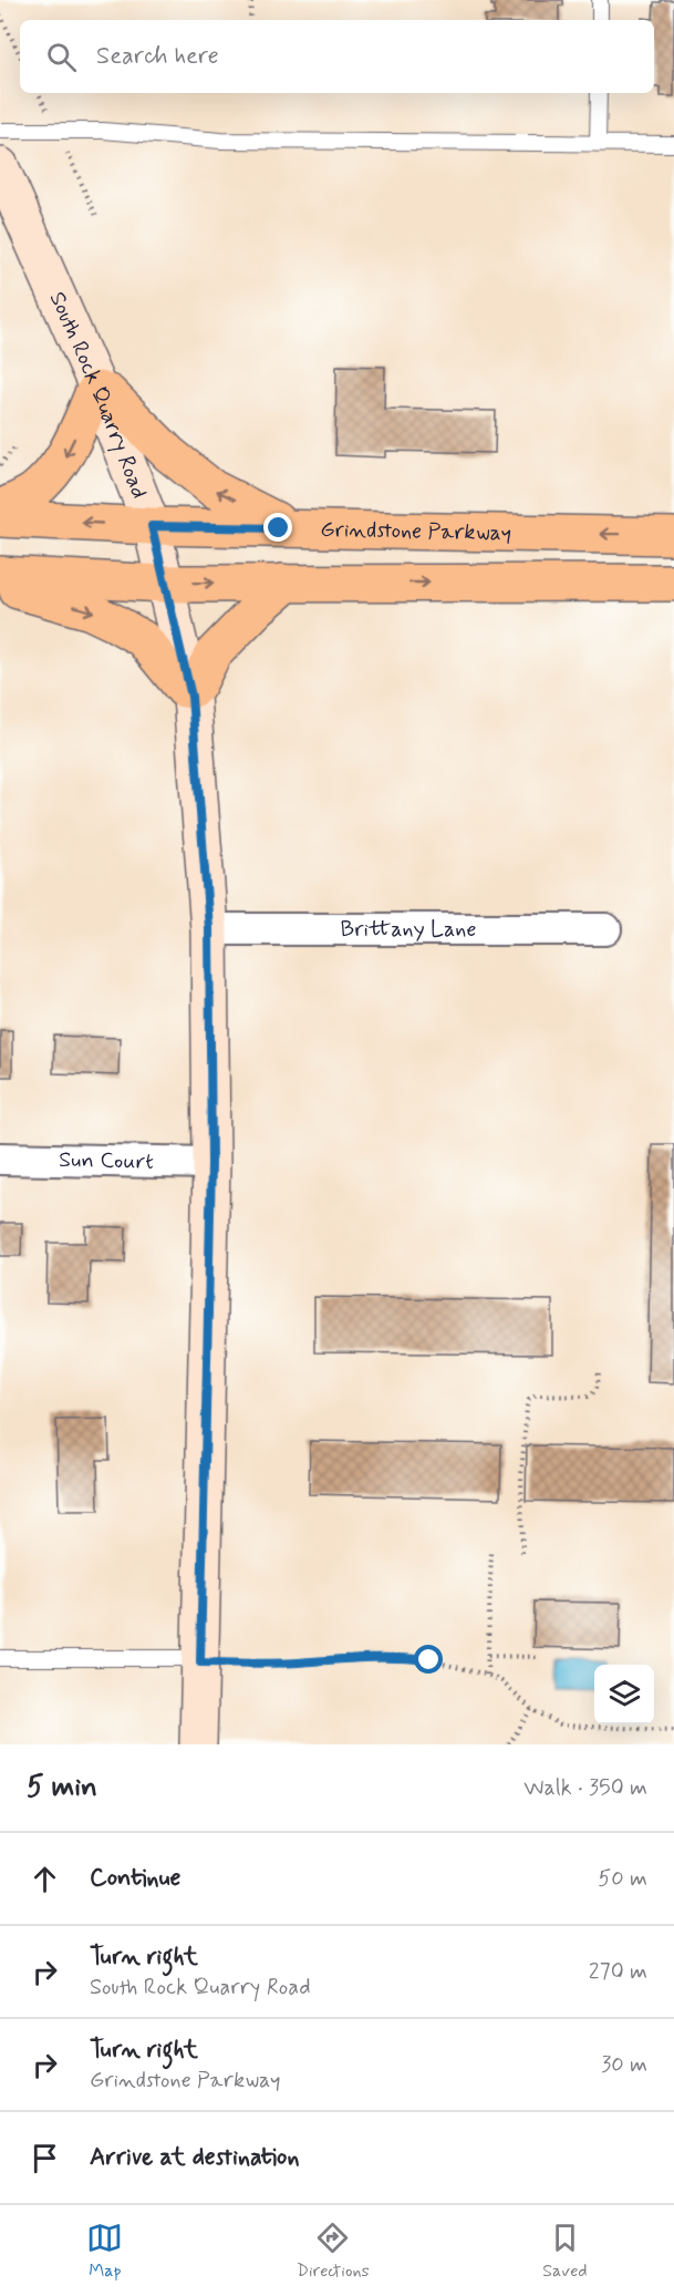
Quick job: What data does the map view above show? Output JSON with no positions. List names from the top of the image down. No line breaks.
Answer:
{"streets":{"main road":["Grindstone Parkway"],"street":["South Rock Quarry Road","Brittany Lane","Sun Court"]},"crossings":[["South Rock Quarry Road","Grindstone Parkway"],["South Rock Quarry Road","Brittany Lane"],["South Rock Quarry Road","Sun Court"]],"page":{"search":"Search here","heading":["5 min","Walk · 350 m"],"list":[["Continue","50 m"],["Turn right","South Rock Quarry Road","270 m"],["Turn right","Grindstone Parkway","30 m"],"Arrive at destination"],"nav":["Map","Directions","Saved"]}}
